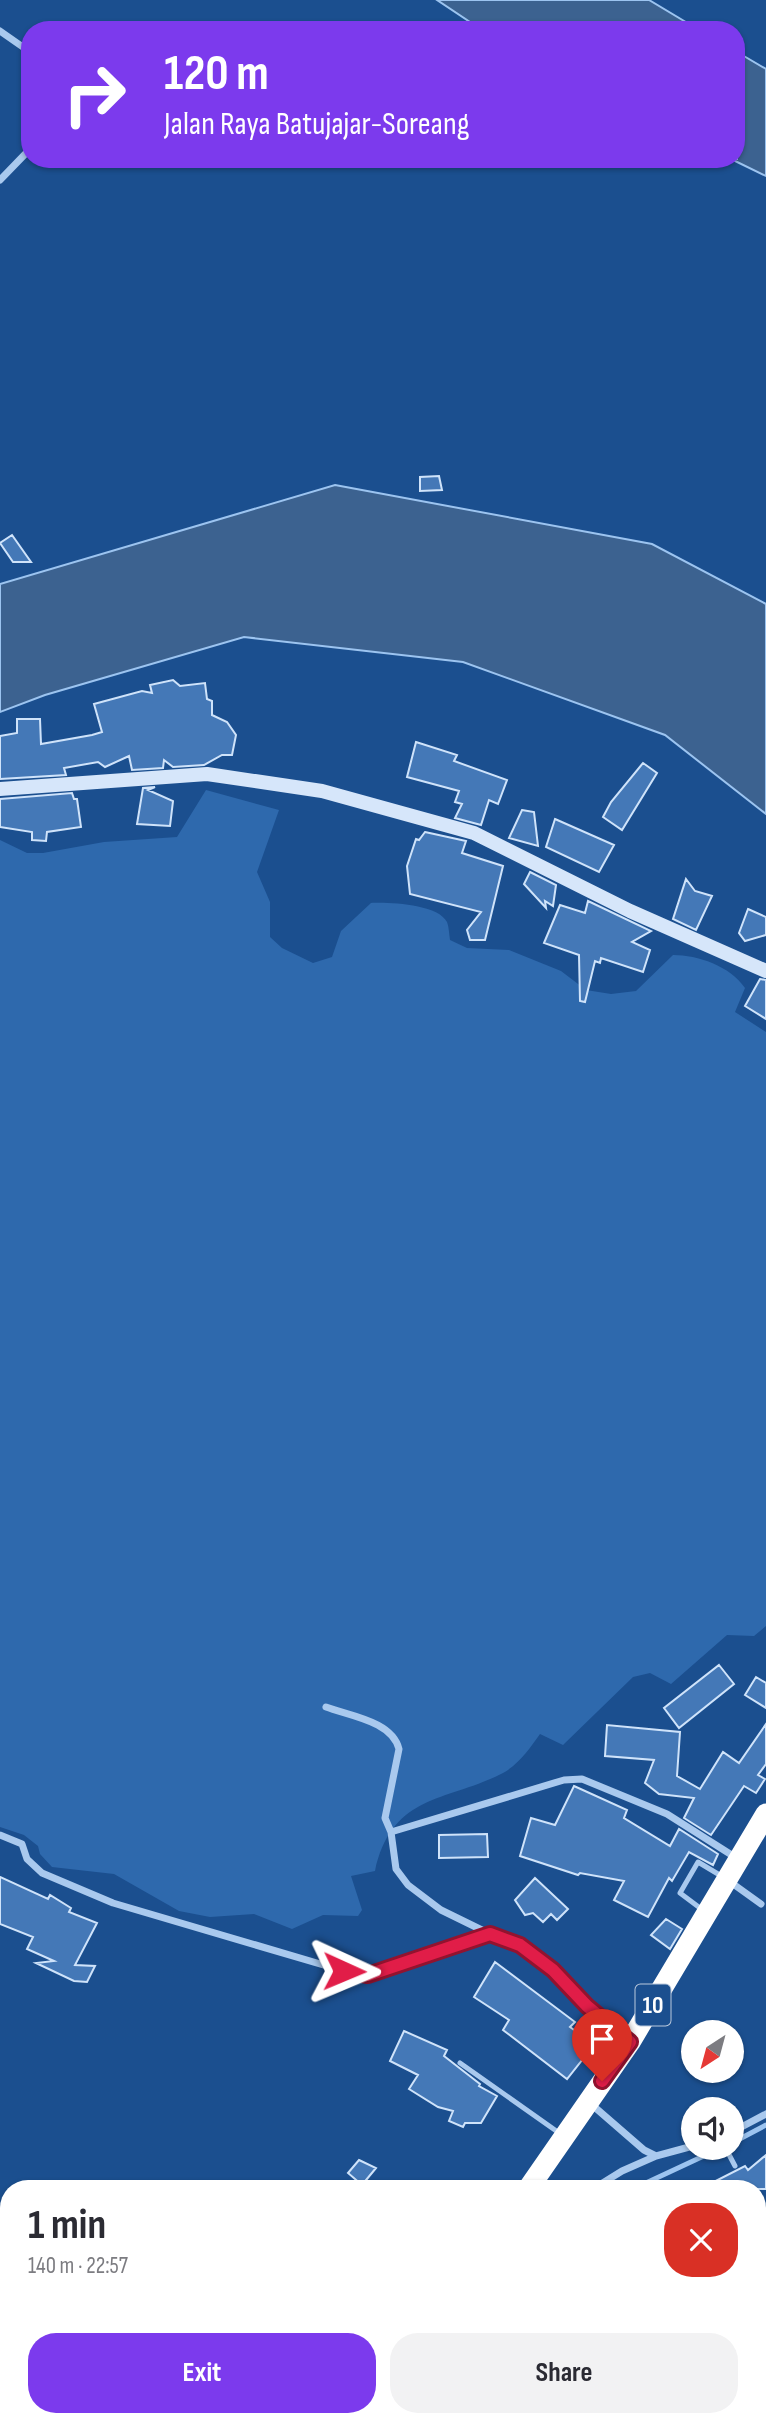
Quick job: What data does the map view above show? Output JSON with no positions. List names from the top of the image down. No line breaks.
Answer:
{"streets":{"highway":["10"]},"north":"bottom left","page":{"turn":["120 m","Jalan Raya Batujajar-Soreang"],"heading":["1 min","140 m · 22:57"],"buttons":["Exit","Share"]}}
